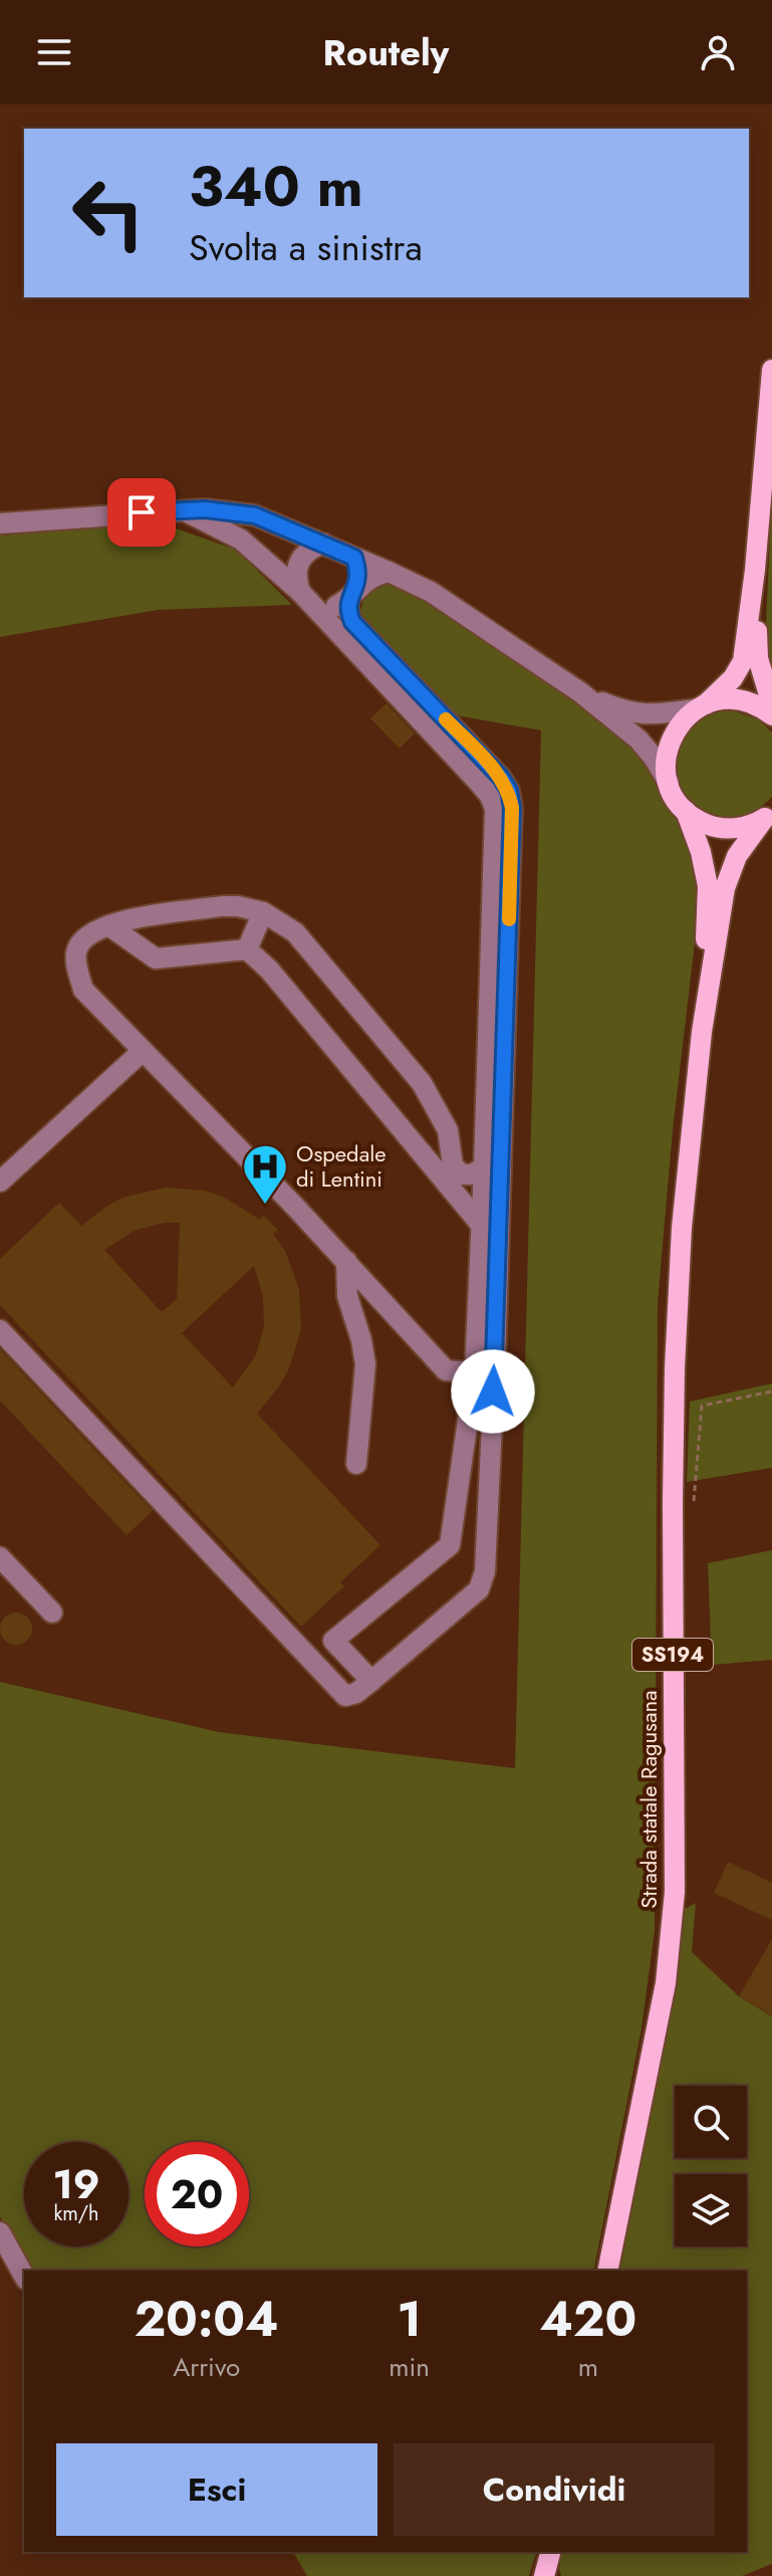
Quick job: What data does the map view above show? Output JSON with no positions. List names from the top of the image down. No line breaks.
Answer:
{"streets":{"main road":["SS194","Strada statale Ragusana"]},"places":{"hospital":["Ospedale di Lentini"]},"page":{"header":"Routely","turn":["340 m","Svolta a sinistra"],"speed":"19 km/h","limit":"20","eta":["20:04","Arrivo","1","min","420","m"],"buttons":["Esci","Condividi"]}}
